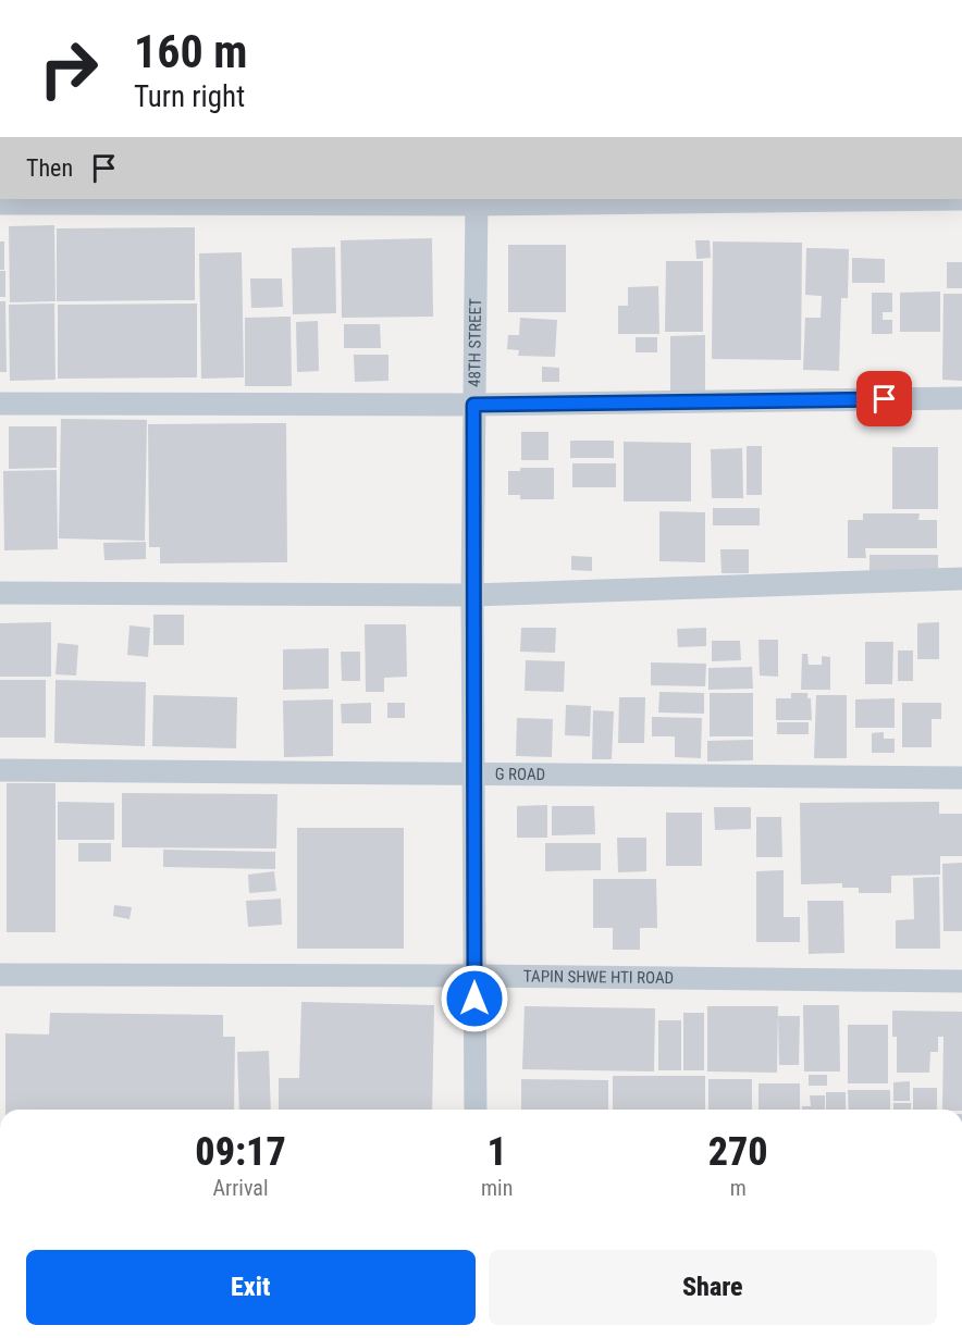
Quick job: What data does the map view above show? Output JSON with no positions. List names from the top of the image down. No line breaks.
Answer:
{"streets":{"street":["48TH STREET","G ROAD","TAPIN SHWE HTI ROAD"]},"crossings":[["48TH STREET","G ROAD"],["48TH STREET","TAPIN SHWE HTI ROAD"]],"page":{"turn":["160 m","Turn right"],"then":"Then","eta":["09:17","Arrival","1","min","270","m"],"buttons":["Exit","Share"]}}
